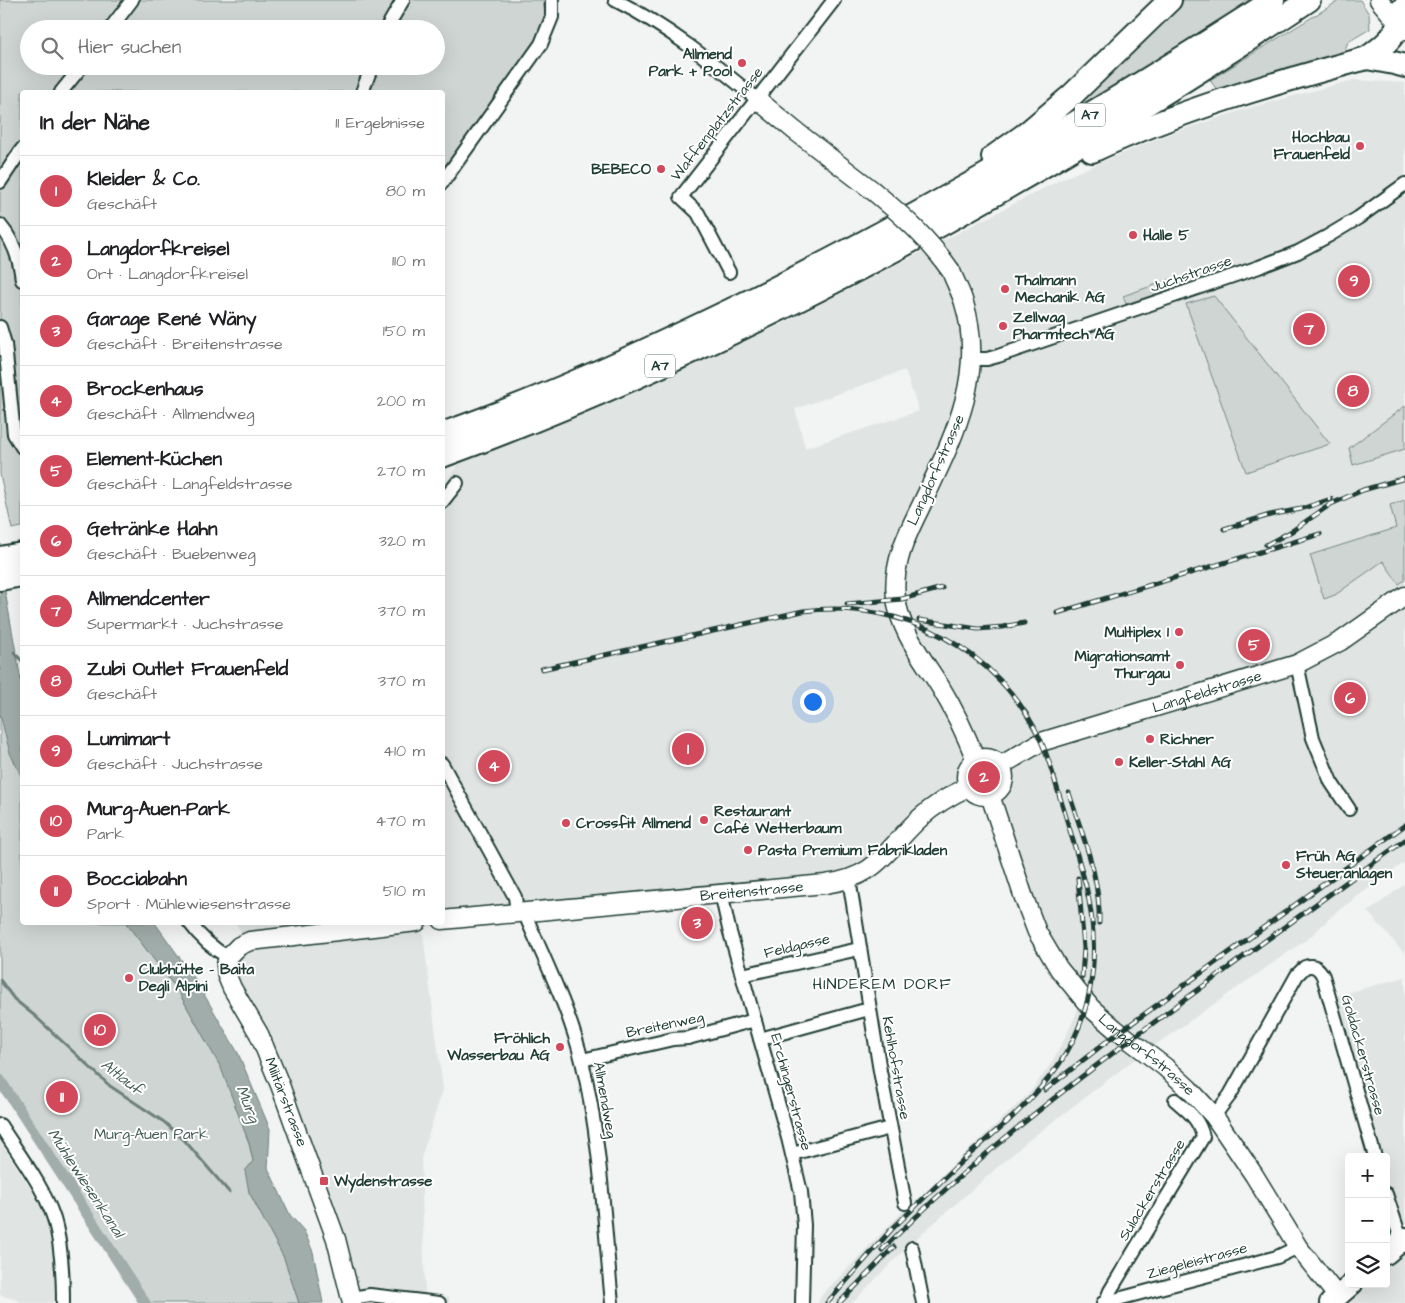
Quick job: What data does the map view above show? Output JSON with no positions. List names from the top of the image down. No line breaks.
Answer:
{"streets":{"highway":["A7"],"street":["Waffenplatzstrasse","Juchstrasse","Langdorfstrasse","Langfeldstrasse","Breitenstrasse","Feldgasse","Breitenweg","Goldackerstrasse","Kehlhofstrasse","Erchingerstrasse","Allmendweg","Militärstrasse","Sulackerstrasse","Ziegeleistrasse"]},"crossings":[["Waffenplatzstrasse","Langdorfstrasse"],["Juchstrasse","Langdorfstrasse"],["Langdorfstrasse","Langfeldstrasse"],["Langdorfstrasse","Breitenstrasse"],["Langdorfstrasse","Goldackerstrasse"],["Langdorfstrasse","Ziegeleistrasse"],["Langfeldstrasse","Breitenstrasse"],["Breitenstrasse","Kehlhofstrasse"],["Breitenstrasse","Erchingerstrasse"],["Breitenstrasse","Allmendweg"],["Feldgasse","Kehlhofstrasse"],["Feldgasse","Erchingerstrasse"],["Breitenweg","Erchingerstrasse"],["Breitenweg","Allmendweg"],["Sulackerstrasse","Ziegeleistrasse"]],"districts":["HINDEREM DORF"],"water":["Altlauf","Murg","Mühlewiesenkanal"],"parks":["Murg-Auen Park"],"places":{"other":["Allmend Park + Pool","Hochbau Frauenfeld","BEBECO","Halle 5","Thalmann Mechanik AG","Zellwag Pharmtech AG","Multiplex 1","Migrationsamt Thurgau","Richner","Keller-Stahl AG","Restaurant Café Wetterbaum","Crossfit Allmend","Pasta Premium Fabrikladen","Früh AG Steueranlagen","Clubhütte - Baita Degli Alpini","Fröhlich Wasserbau AG"],"transit":["Wydenstrasse"]},"page":{"search":"Hier suchen","heading":["In der Nähe","11 Ergebnisse"],"list":[{"mark":"1","name":"Kleider & Co.","note":"Geschäft","value":"80 m"},{"mark":"2","name":"Langdorfkreisel","note":"Ort · Langdorfkreisel","value":"110 m"},{"mark":"3","name":"Garage René Wäny","note":"Geschäft · Breitenstrasse","value":"150 m"},{"mark":"4","name":"Brockenhaus","note":"Geschäft · Allmendweg","value":"200 m"},{"mark":"5","name":"Element-Küchen","note":"Geschäft · Langfeldstrasse","value":"270 m"},{"mark":"6","name":"Getränke Hahn","note":"Geschäft · Buebenweg","value":"320 m"},{"mark":"7","name":"Allmendcenter","note":"Supermarkt · Juchstrasse","value":"370 m"},{"mark":"8","name":"Zubi Outlet Frauenfeld","note":"Geschäft","value":"370 m"},{"mark":"9","name":"Lumimart","note":"Geschäft · Juchstrasse","value":"410 m"},{"mark":"10","name":"Murg-Auen-Park","note":"Park","value":"470 m"},{"mark":"11","name":"Bocciabahn","note":"Sport · Mühlewiesenstrasse","value":"510 m"}],"pins":["9","7","8","5","6","1","4","2","3","10","11"],"map_buttons":["+","−"]}}
